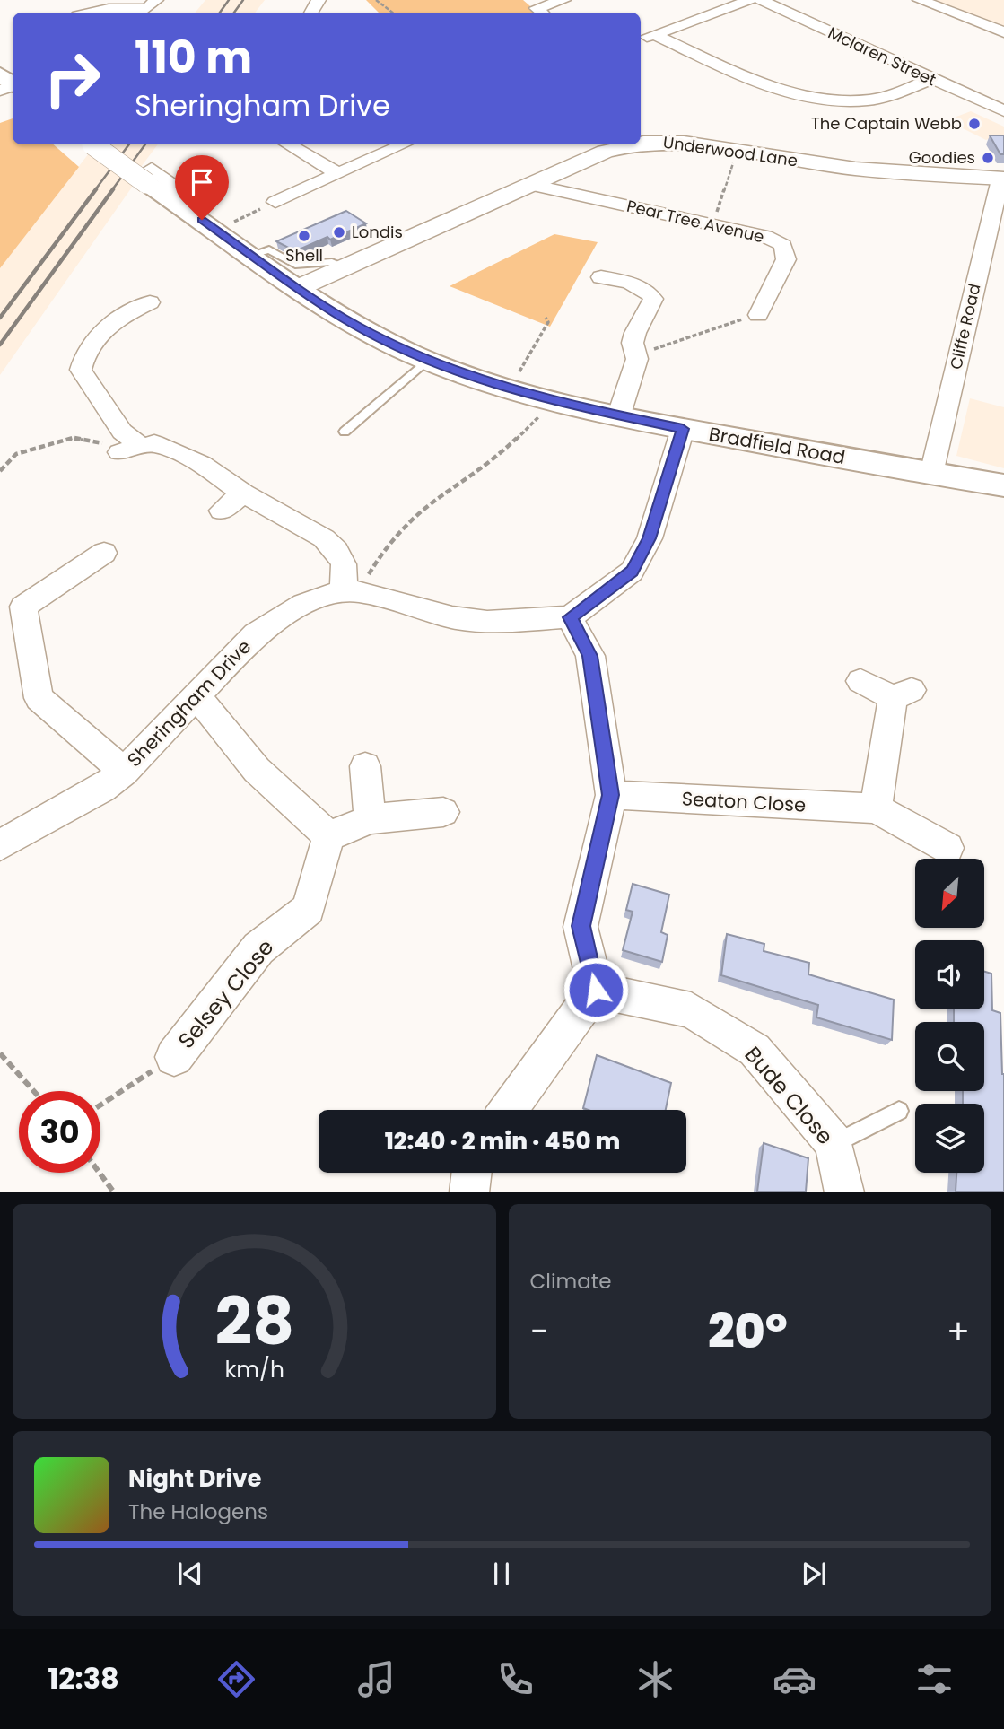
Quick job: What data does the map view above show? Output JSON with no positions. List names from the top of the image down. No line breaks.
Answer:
{"streets":{"main road":["Bradfield Road"],"street":["Mclaren Street","Underwood Lane","Pear Tree Avenue","Cliffe Road","Sheringham Drive","Seaton Close","Selsey Close","Bude Close"]},"crossings":[["Underwood Lane","Pear Tree Avenue"],["Underwood Lane","Cliffe Road"],["Underwood Lane","Bradfield Road"],["Cliffe Road","Bradfield Road"]],"places":["The Captain Webb","Goodies","Londis","Shell"],"north":"bottom left","page":{"turn":["110 m","Sheringham Drive"],"limit":"30","trip":"12:40 · 2 min · 450 m","tile":"Climate","heat":["−","20°","+"],"song":["Night Drive","The Halogens"],"tabs":"12:38","gauge":["28","km/h"]}}
